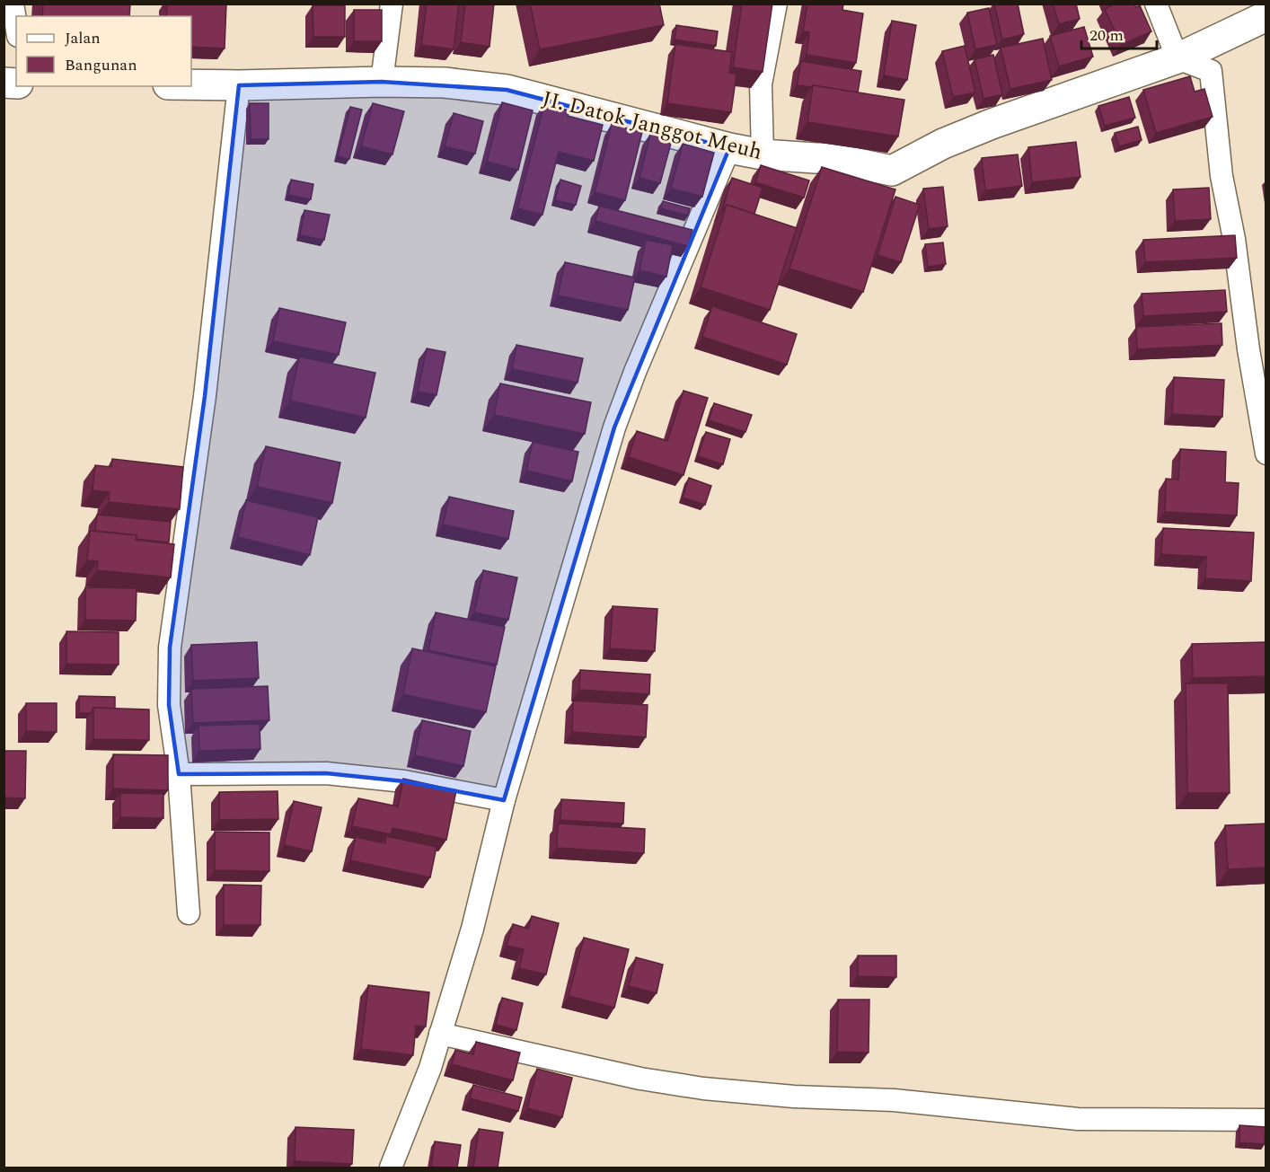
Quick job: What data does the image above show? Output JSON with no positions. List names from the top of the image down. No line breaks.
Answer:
{"streets":{"street":["JI. Datok Janggot Meuh"]},"legend":["Jalan","Bangunan"],"scale_bar":"20 m"}
